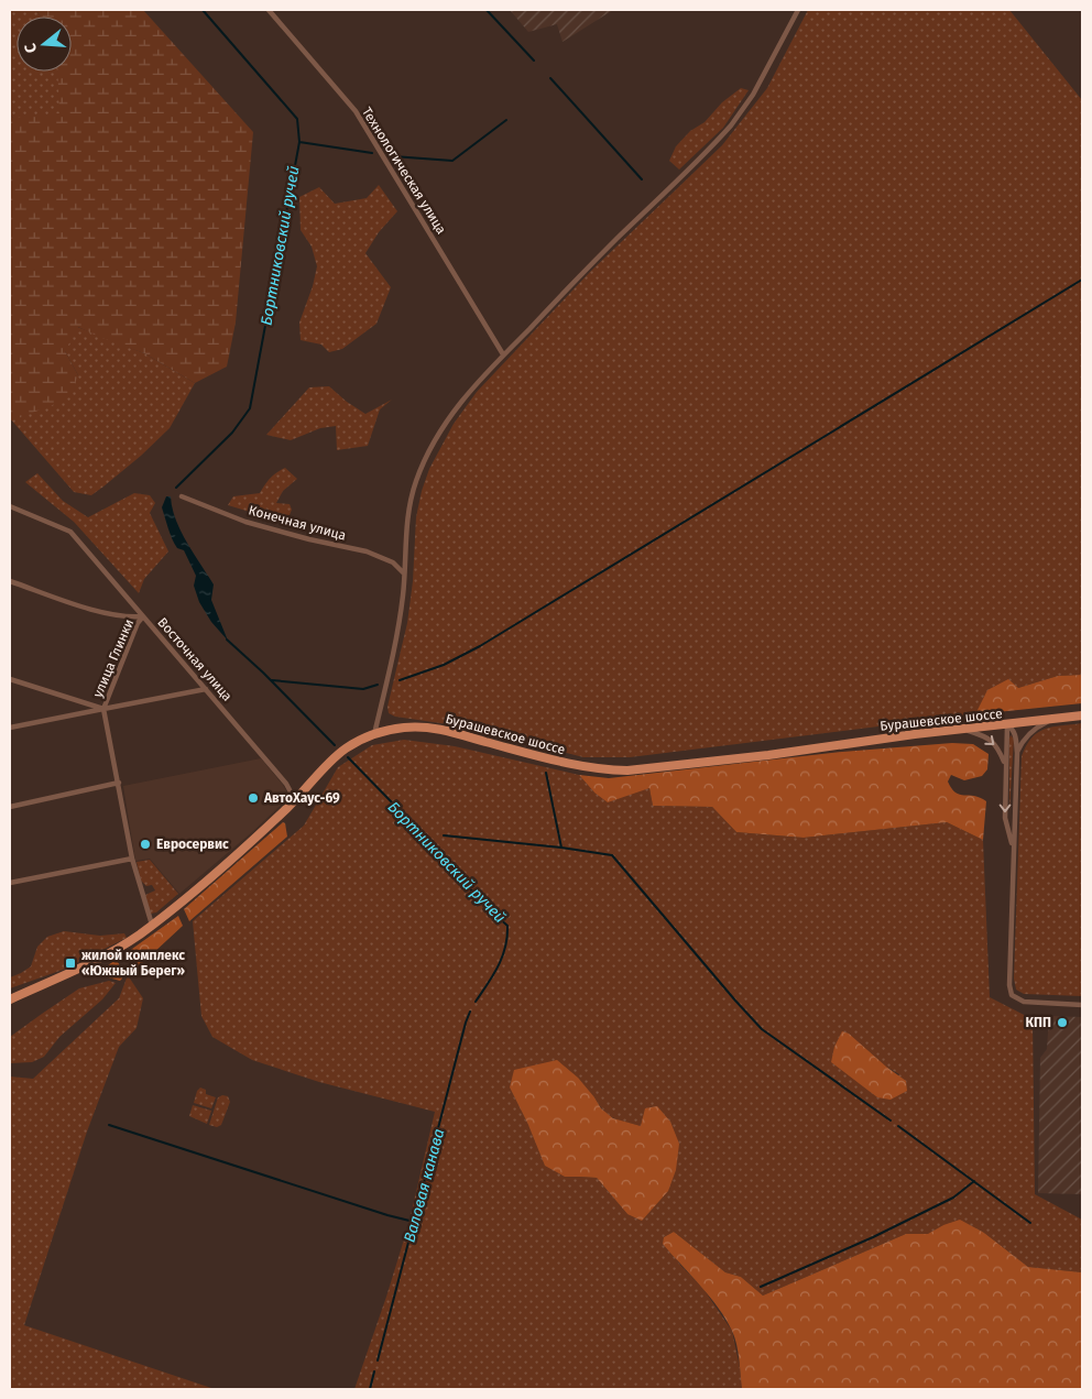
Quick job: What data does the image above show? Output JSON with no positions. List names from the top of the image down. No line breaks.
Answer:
{"streets":{"main road":["Бурашевское шоссе"],"street":["Технологическая улица","Конечная улица","улица Глинки","Восточная улица"]},"crossings":[["улица Глинки","Восточная улица"],["Восточная улица","Бурашевское шоссе"]],"water":["Бортниковский ручей","Валовая канава"],"places":{"other":["АвтоХаус-69","Евросервис","КПП"],"transit":["жилой комплекс «Южный Берег»"]},"north":"left"}
